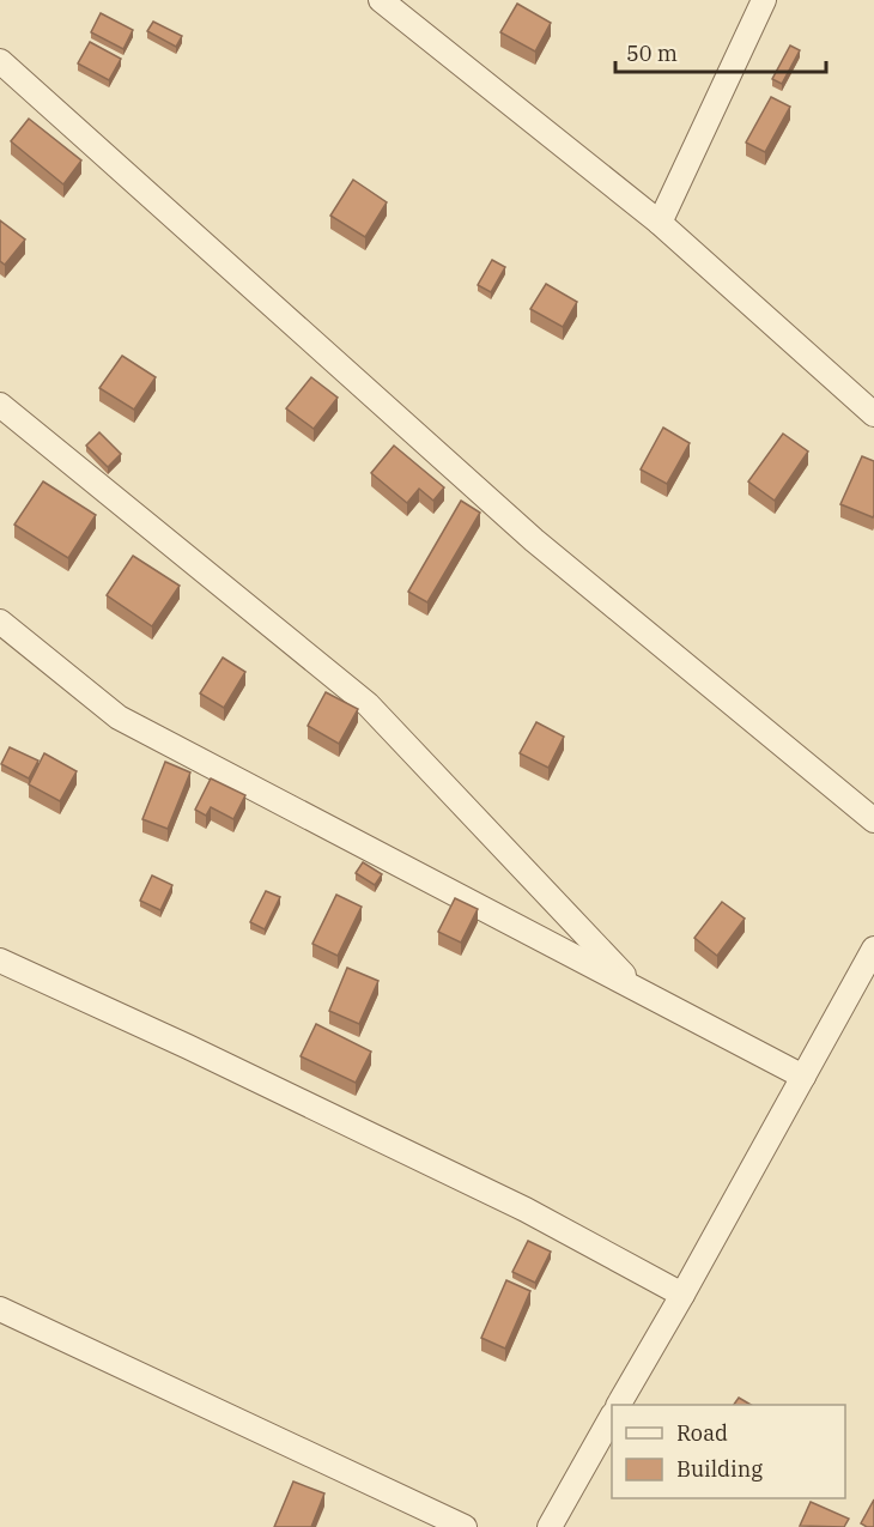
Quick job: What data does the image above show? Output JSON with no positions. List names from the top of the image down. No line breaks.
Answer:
{"legend":["Road","Building"],"scale_bar":"50 m"}
